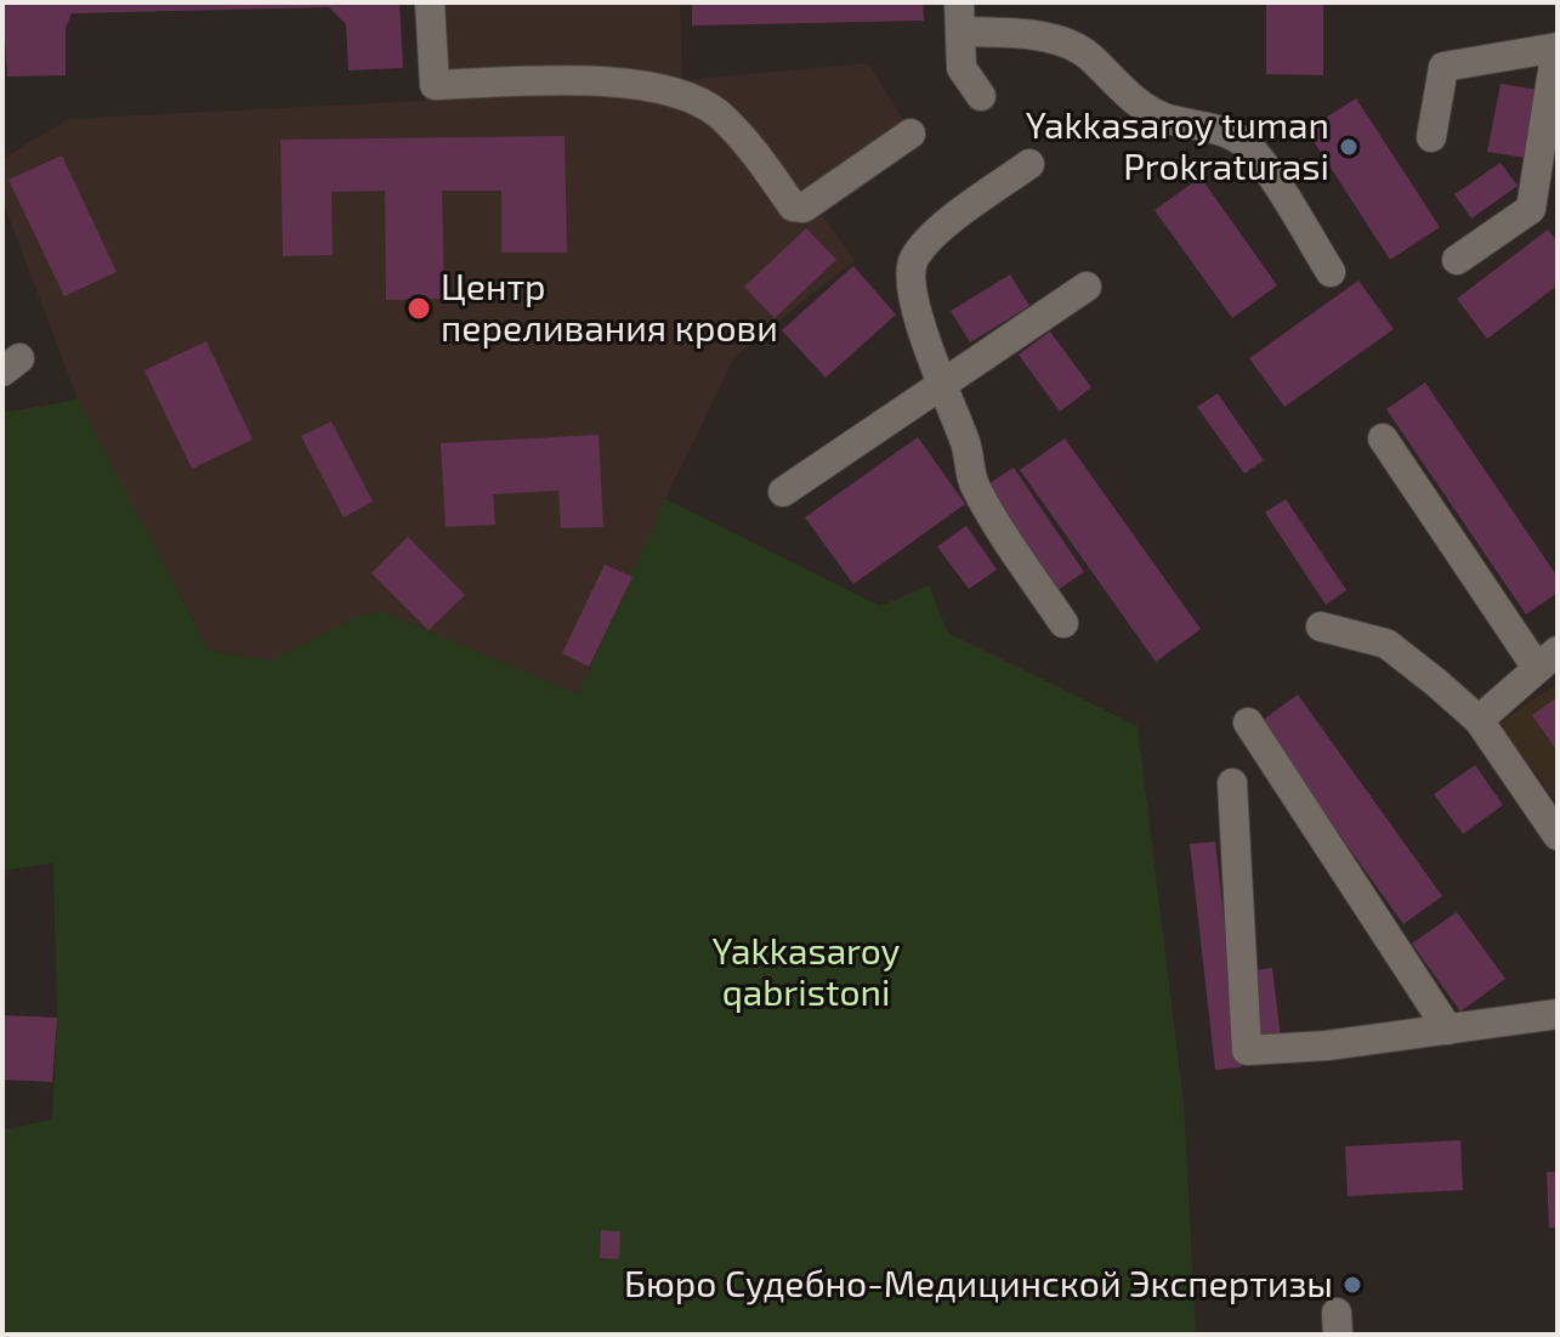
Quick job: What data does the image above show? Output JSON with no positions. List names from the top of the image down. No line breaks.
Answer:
{"parks":["Yakkasaroy qabristoni"],"places":["Yakkasaroy tuman Prokraturasi","Центр переливания крови","Бюро Судебно-Медицинской Экспертизы"]}
